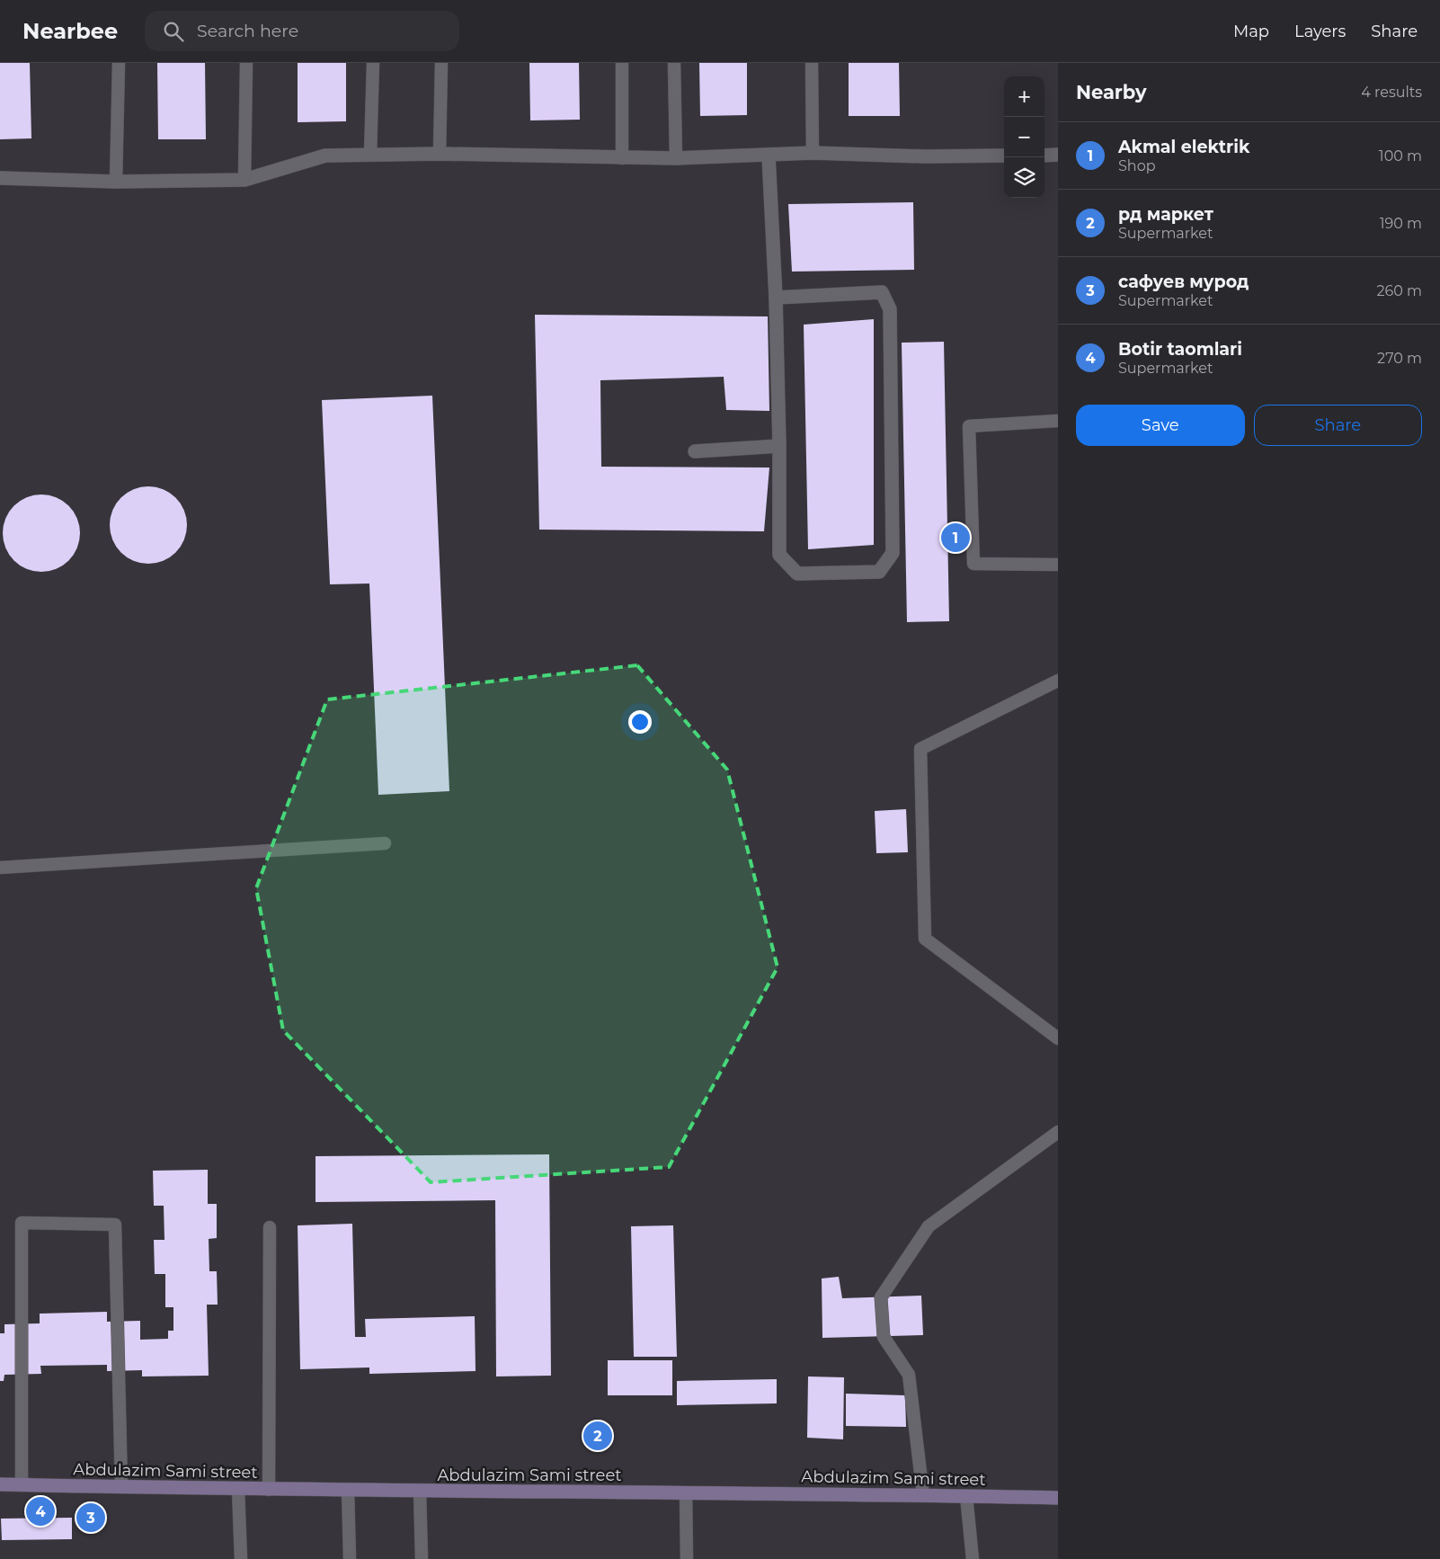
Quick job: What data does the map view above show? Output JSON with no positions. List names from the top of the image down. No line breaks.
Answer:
{"streets":{"street":["Abdulazim Sami street"]},"page":{"header":"Nearbee","search":"Search here","nav":["Map","Layers","Share"],"heading":["Nearby","4 results"],"map_buttons":["+","−"],"list":[{"mark":"1","name":"Akmal elektrik","note":"Shop","value":"100 m"},{"mark":"2","name":"рд маркет","note":"Supermarket","value":"190 m"},{"mark":"3","name":"сафуев мурод","note":"Supermarket","value":"260 m"},{"mark":"4","name":"Botir taomlari","note":"Supermarket","value":"270 m"}],"buttons":["Save","Share"],"pins":["1","2","4","3"]}}
